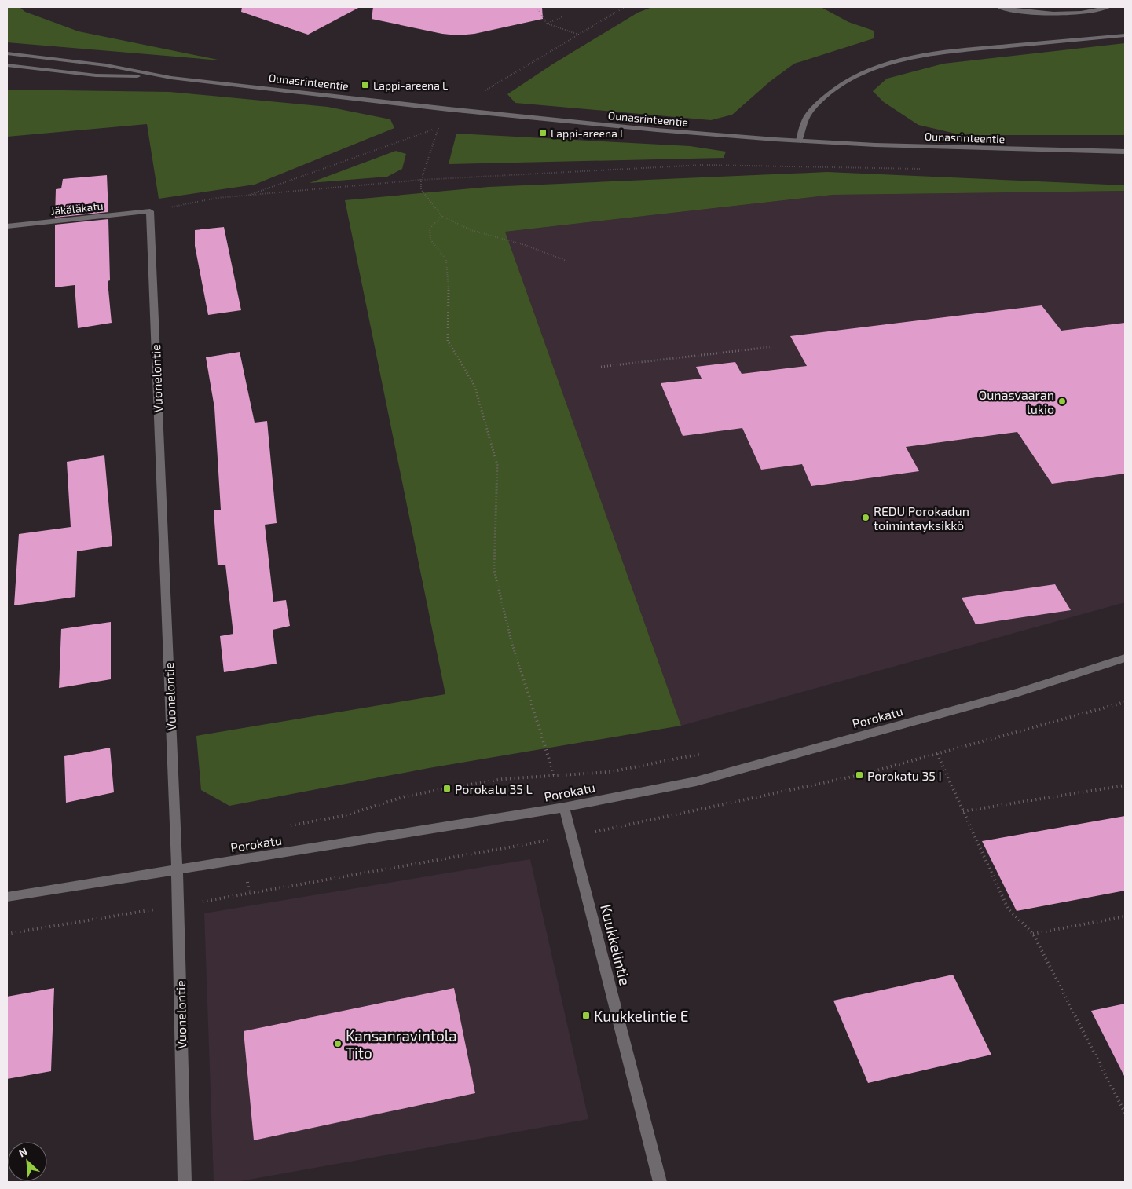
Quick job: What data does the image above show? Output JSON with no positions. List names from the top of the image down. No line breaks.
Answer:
{"streets":{"street":["Ounasrinteentie","Jäkäläkatu","Vuonelontie","Porokatu","Kuukkelintie"]},"crossings":[["Jäkäläkatu","Vuonelontie"],["Vuonelontie","Porokatu"],["Porokatu","Kuukkelintie"]],"places":{"transit":["Lappi-areena L","Lappi-areena I","Porokatu 35 I","Porokatu 35 L","Kuukkelintie E"],"other":["Ounasvaaran lukio","REDU Porokadun toimintayksikkö","Kansanravintola Tito"]},"north":"top left"}
